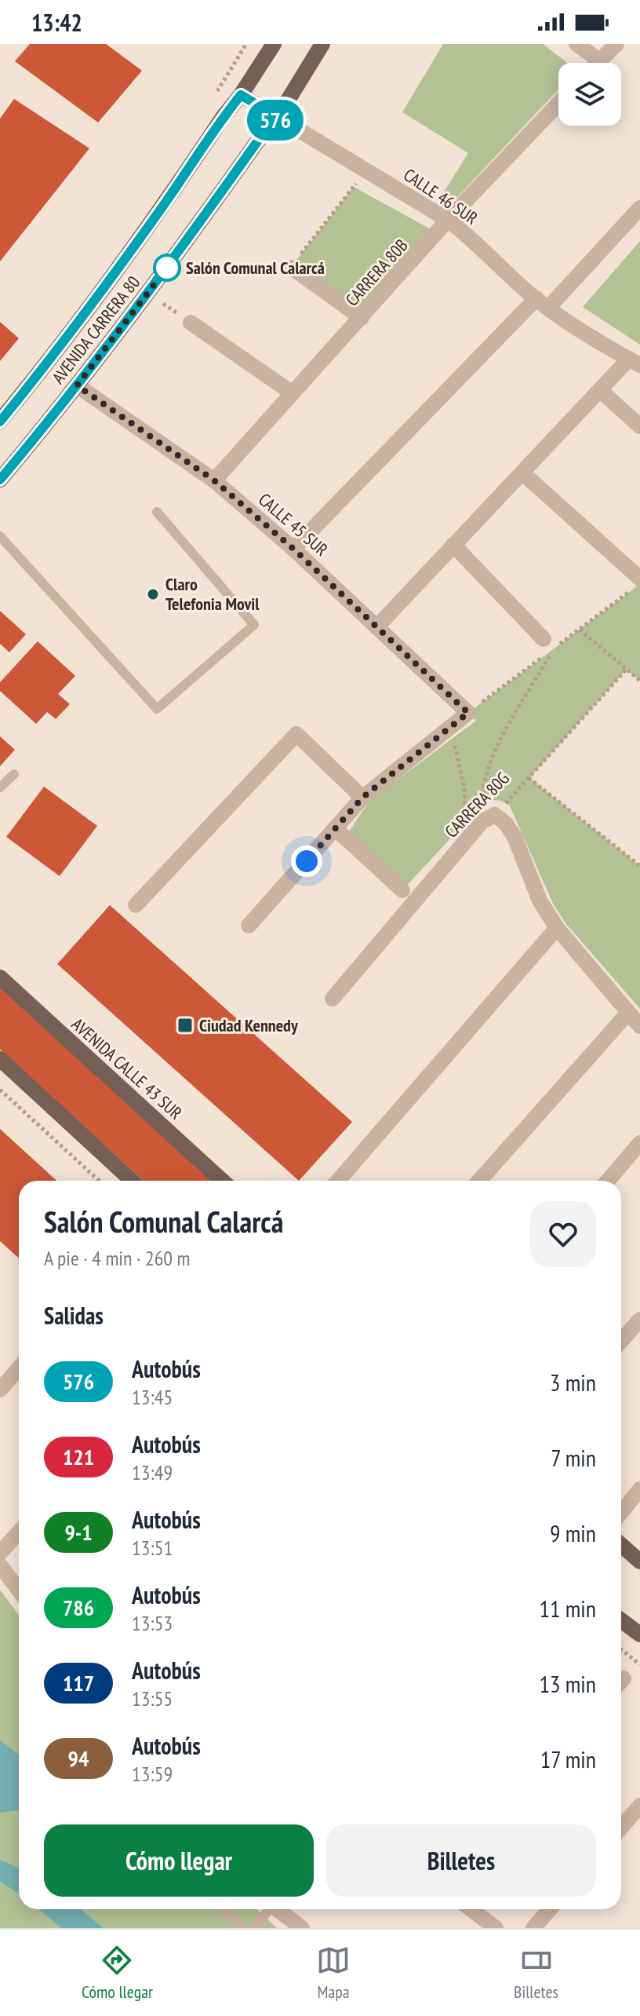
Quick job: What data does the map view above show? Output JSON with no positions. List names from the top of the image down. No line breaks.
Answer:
{"streets":{"main road":["AVENIDA CARRERA 80","AVENIDA CALLE 43 SUR"],"street":["CALLE 46 SUR","CARRERA 80B","CALLE 45 SUR","CARRERA 80G"]},"crossings":[["CALLE 46 SUR","CARRERA 80B"],["CALLE 46 SUR","AVENIDA CARRERA 80"],["CARRERA 80B","CALLE 45 SUR"],["AVENIDA CARRERA 80","CALLE 45 SUR"]],"places":{"other":["Salón Comunal Calarcá","Claro Telefonia Movil"],"transit":["Ciudad Kennedy"]},"lines":["bus line 576"],"page":{"status":"13:42","on_map":"576","heading":[["Salón Comunal Calarcá","A pie · 4 min · 260 m"],"Salidas"],"list":[{"mark":"576","name":"Autobús","note":"13:45","value":"3 min"},{"mark":"121","name":"Autobús","note":"13:49","value":"7 min"},{"mark":"9-1","name":"Autobús","note":"13:51","value":"9 min"},{"mark":"786","name":"Autobús","note":"13:53","value":"11 min"},{"mark":"117","name":"Autobús","note":"13:55","value":"13 min"},{"mark":"94","name":"Autobús","note":"13:59","value":"17 min"}],"buttons":["Cómo llegar","Billetes"],"tabs":["Cómo llegar","Mapa","Billetes"]}}
